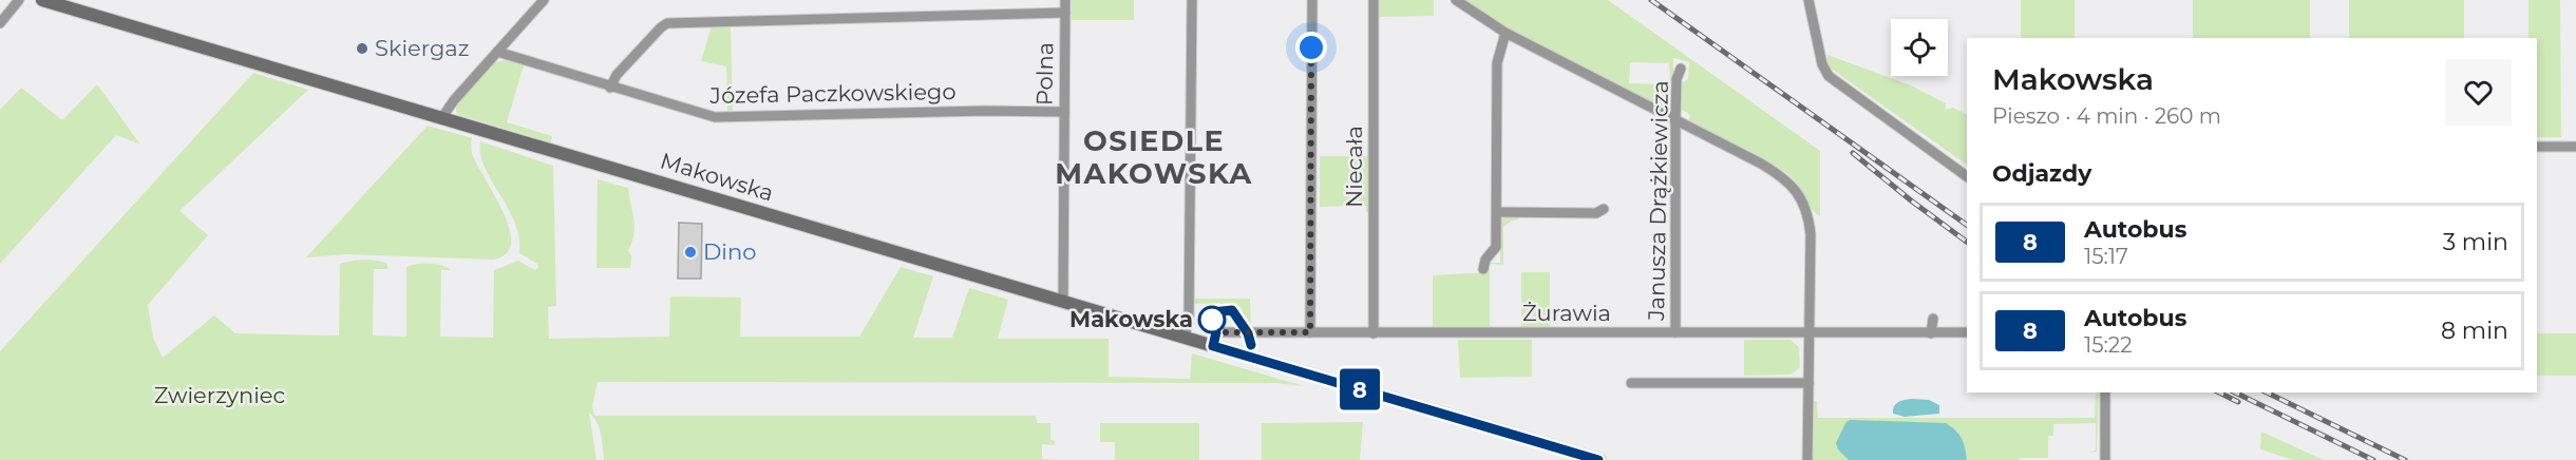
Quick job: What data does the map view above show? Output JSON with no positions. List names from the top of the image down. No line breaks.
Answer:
{"streets":{"street":["Polna","Józefa Paczkowskiego","Niecała","Makowska","Janusza Drążkiewicza","Żurawia"]},"crossings":[["Polna","Józefa Paczkowskiego"],["Polna","Makowska"],["Niecała","Żurawia"],["Makowska","Żurawia"],["Janusza Drążkiewicza","Żurawia"]],"districts":["OSIEDLE MAKOWSKA"],"parks":["Zwierzyniec"],"places":["Skiergaz","Dino","Makowska"],"lines":["bus line 8"],"page":{"on_map":"8","heading":[["Makowska","Pieszo · 4 min · 260 m"],"Odjazdy"],"list":[{"mark":"8","name":"Autobus","note":"15:17","value":"3 min"},{"mark":"8","name":"Autobus","note":"15:22","value":"8 min"}]}}
